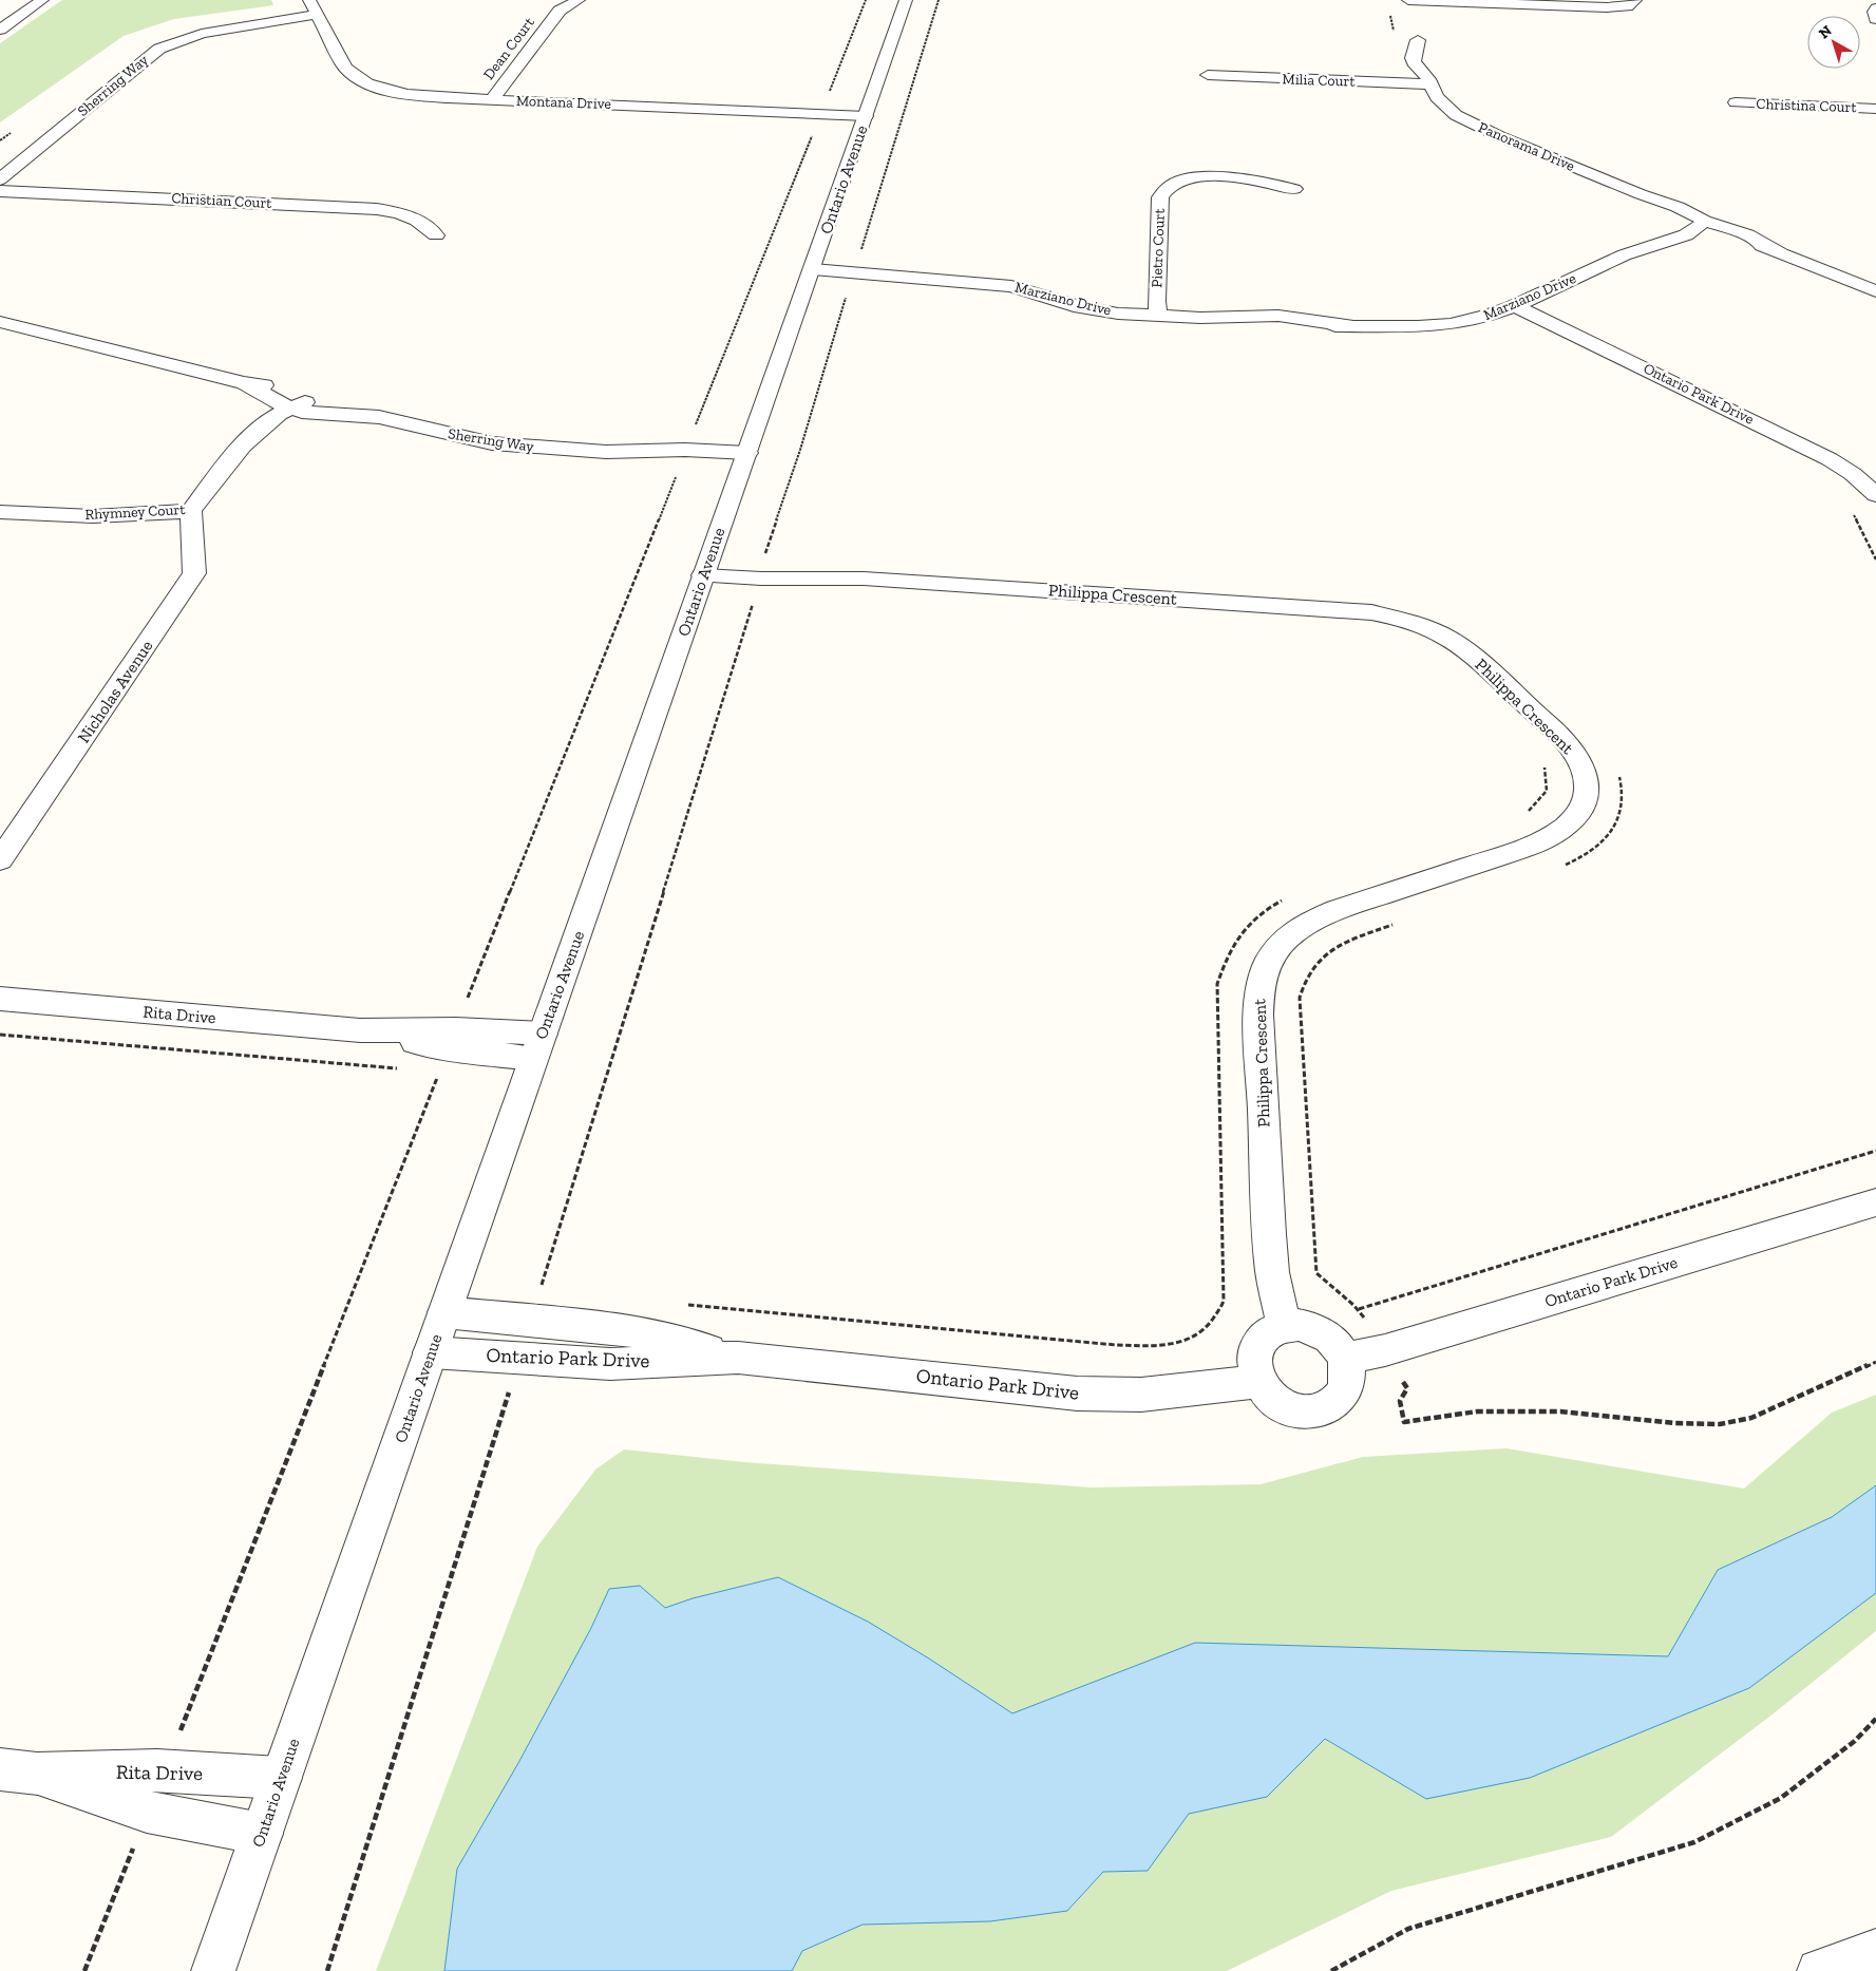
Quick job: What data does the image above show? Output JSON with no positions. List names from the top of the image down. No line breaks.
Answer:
{"streets":{"street":["Dean Court","Milia Court","Sherring Way","Montana Drive","Christina Court","Panorama Drive","Ontario Avenue","Christian Court","Pietro Court","Marziano Drive","Ontario Park Drive","Rhymney Court","Philippa Crescent","Nicholas Avenue","Rita Drive"]},"crossings":[["Dean Court","Montana Drive"],["Milia Court","Panorama Drive"],["Sherring Way","Montana Drive"],["Sherring Way","Ontario Avenue"],["Sherring Way","Rhymney Court"],["Montana Drive","Ontario Avenue"],["Panorama Drive","Marziano Drive"],["Ontario Avenue","Marziano Drive"],["Ontario Avenue","Ontario Park Drive"],["Ontario Avenue","Philippa Crescent"],["Ontario Avenue","Rita Drive"],["Pietro Court","Marziano Drive"],["Marziano Drive","Ontario Park Drive"],["Ontario Park Drive","Philippa Crescent"],["Rhymney Court","Nicholas Avenue"]],"north":"top left"}
